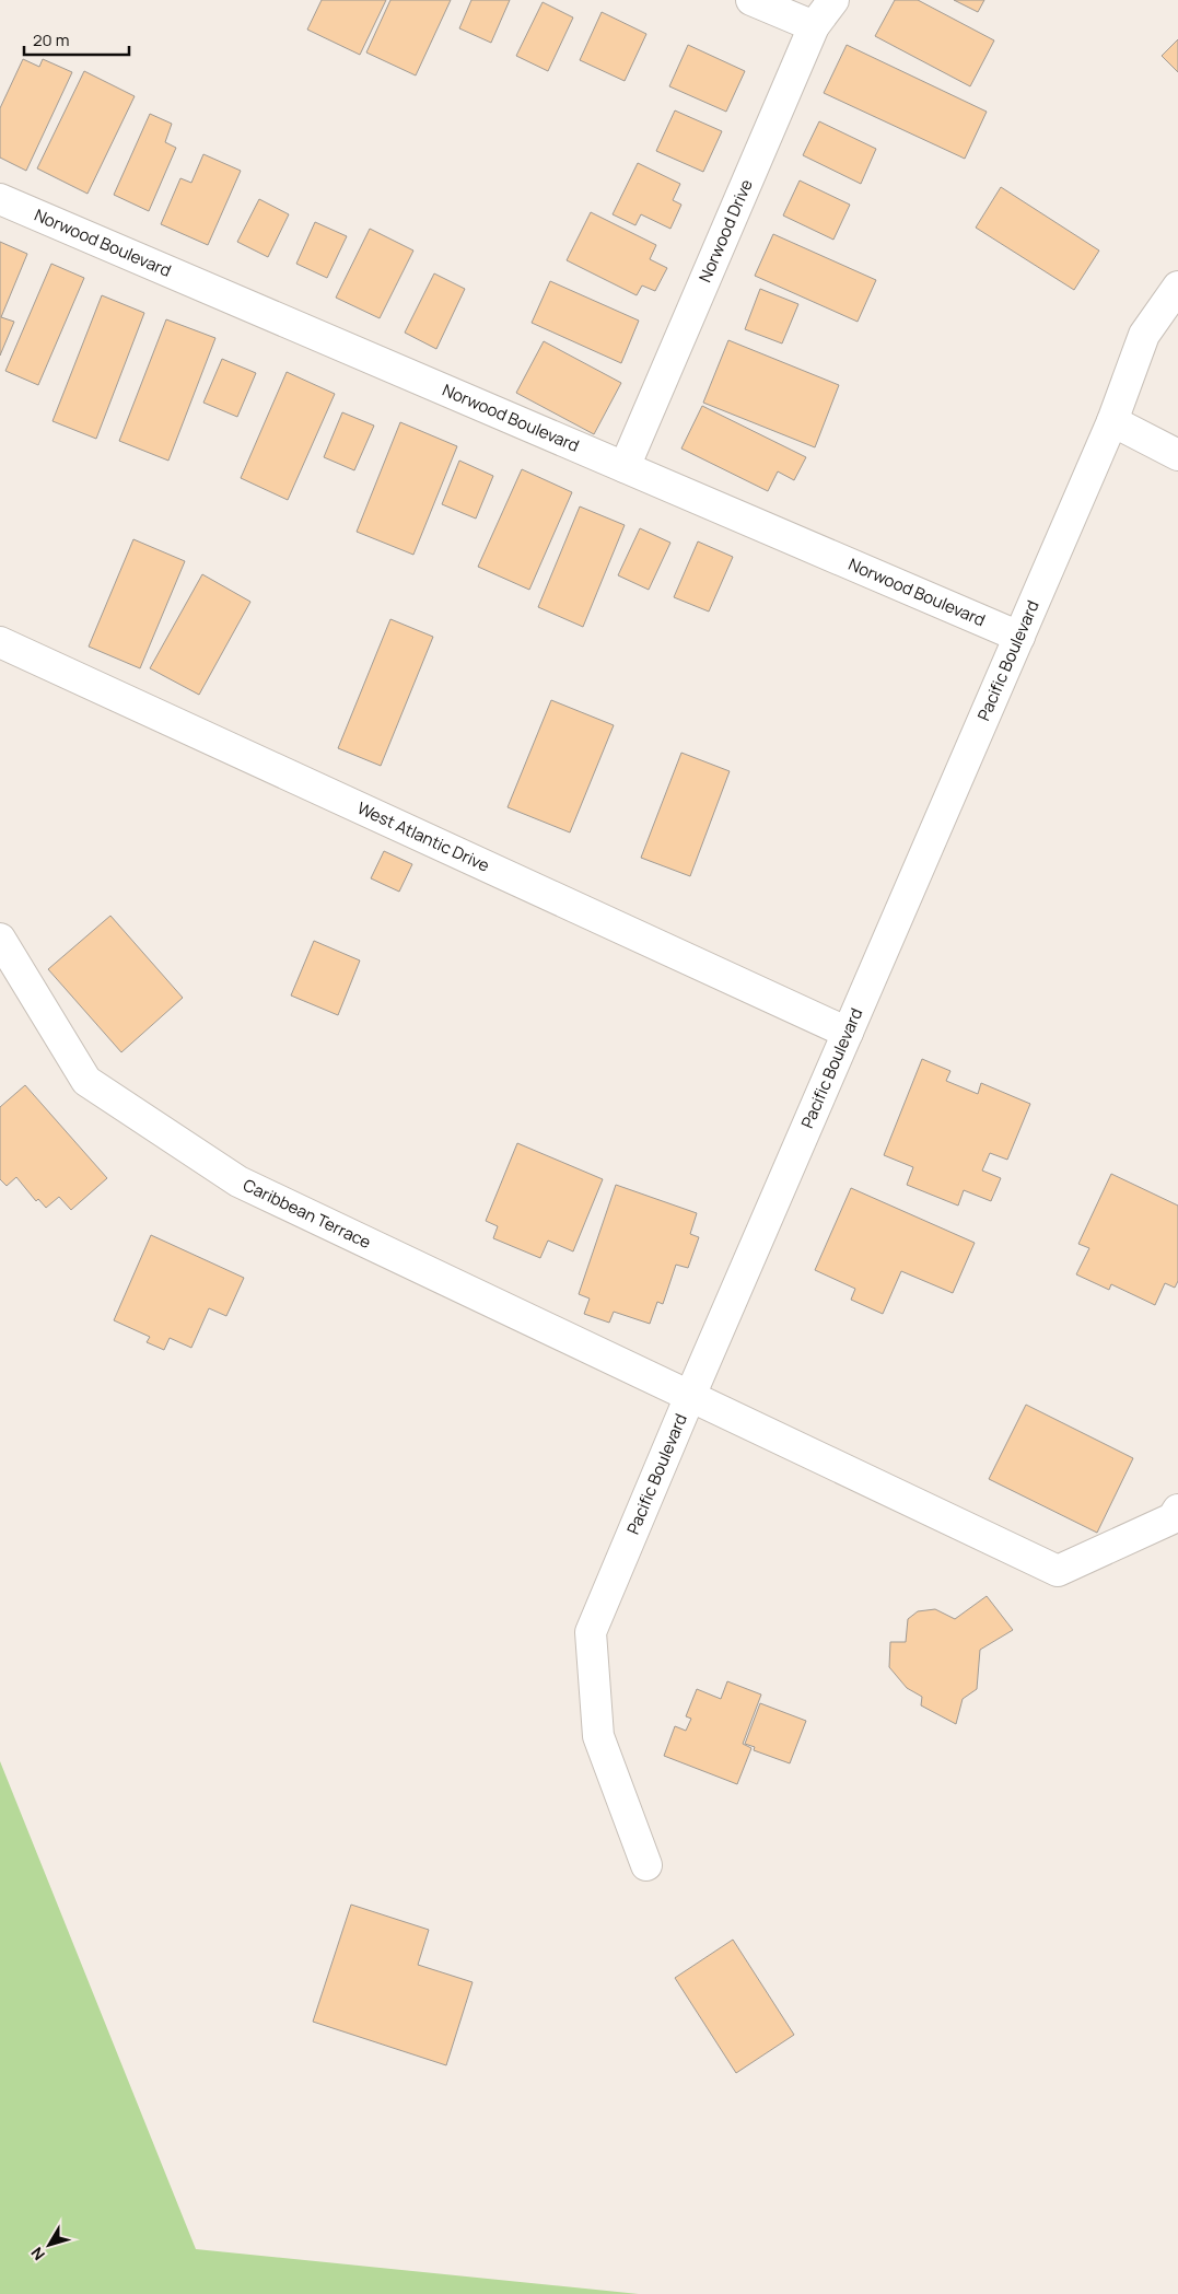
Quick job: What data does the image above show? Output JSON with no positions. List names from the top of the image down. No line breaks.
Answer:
{"streets":{"street":["Norwood Drive","Norwood Boulevard","Pacific Boulevard","West Atlantic Drive","Caribbean Terrace"]},"crossings":[["Norwood Drive","Norwood Boulevard"],["Norwood Boulevard","Pacific Boulevard"],["Pacific Boulevard","West Atlantic Drive"],["Pacific Boulevard","Caribbean Terrace"]],"scale_bar":"20 m","north":"bottom left"}
